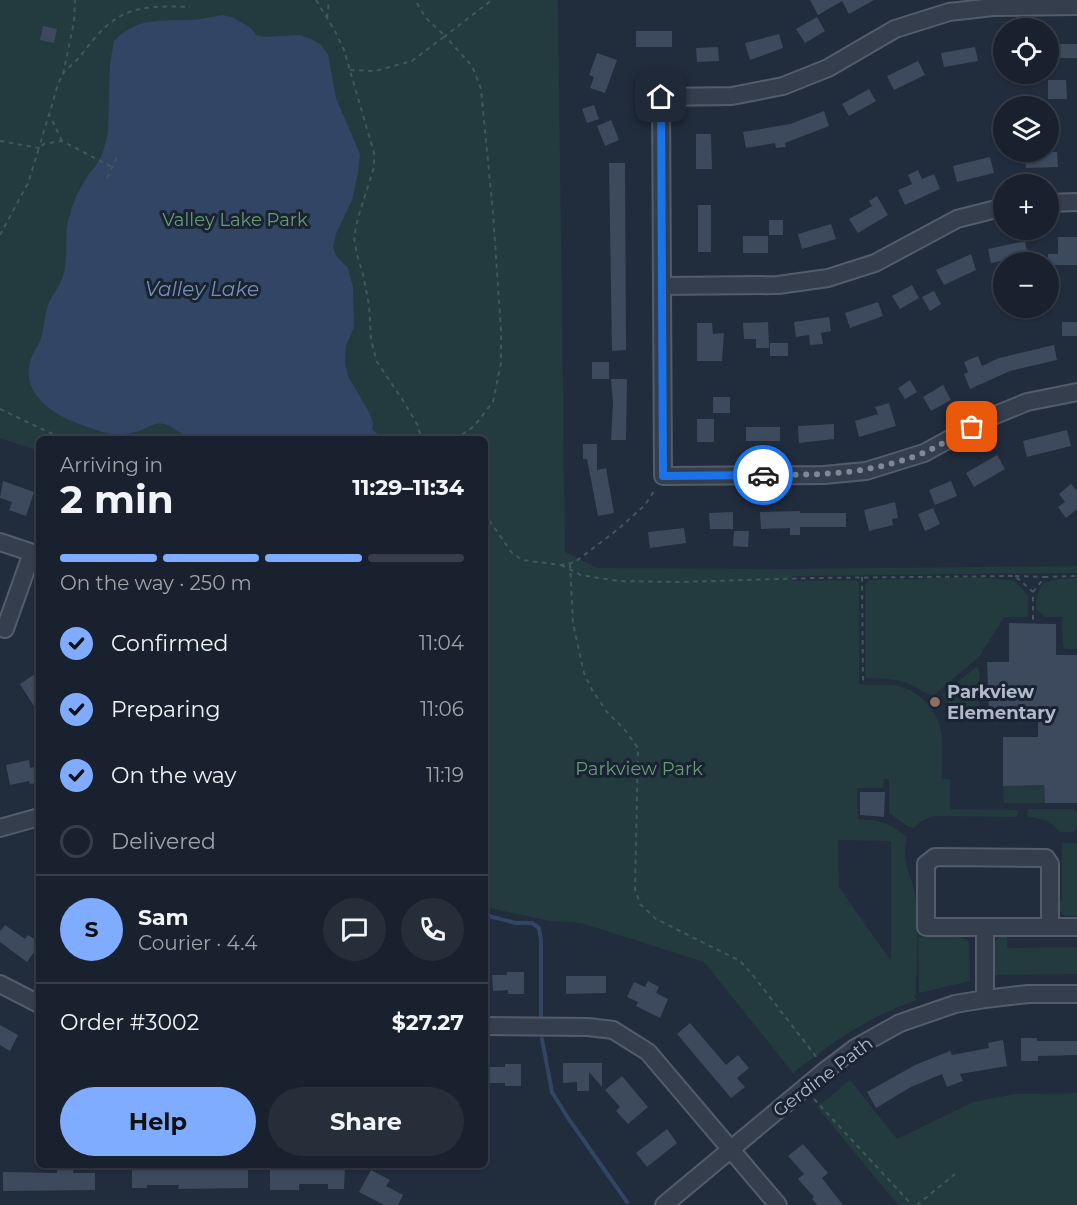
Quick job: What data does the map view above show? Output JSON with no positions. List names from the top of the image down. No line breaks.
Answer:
{"streets":{"street":["Gerdine Path"]},"water":["Valley Lake"],"parks":["Valley Lake Park","Parkview Park"],"places":["Parkview Elementary"],"page":{"map_buttons":["+","−"],"heading":["2 min","Arriving in","11:29–11:34"],"panel":["Sam","Courier · 4.4","Order #3002","$27.27"],"bar":"On the way · 250 m","list":[["Confirmed","11:04"],["Preparing","11:06"],["On the way","11:19"],"Delivered"],"round":"S","buttons":["Help","Share"]}}
